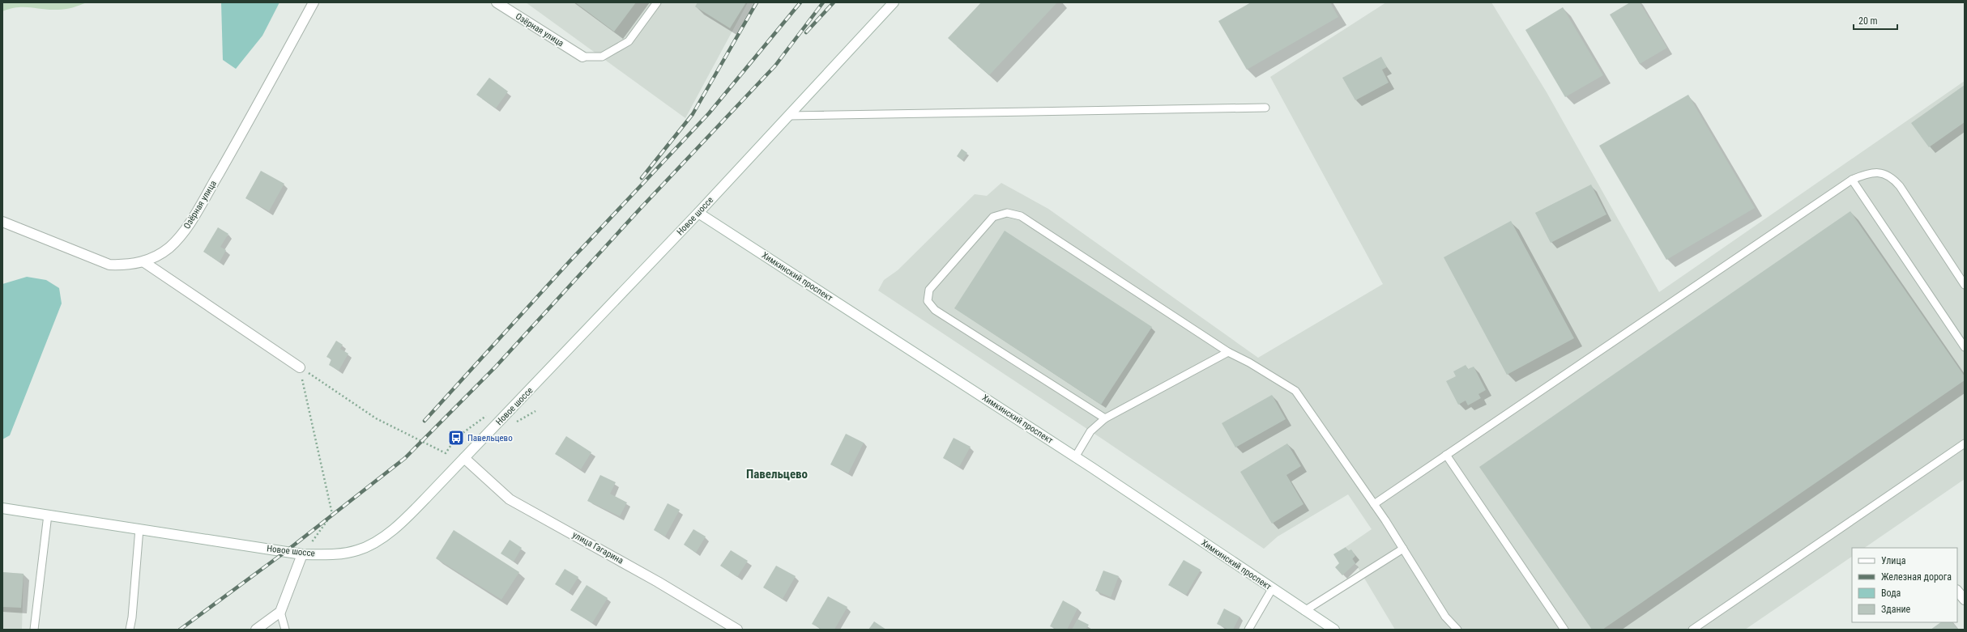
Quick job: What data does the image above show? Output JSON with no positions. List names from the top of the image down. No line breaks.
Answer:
{"streets":{"street":["Озёрная улица","Новое шоссе","Химкинский проспект","улица Гагарина"]},"crossings":[["Новое шоссе","Химкинский проспект"],["Новое шоссе","улица Гагарина"]],"districts":["Павельцево"],"places":{"bus stop":["Павельцево"]},"legend":["Улица","Железная дорога","Вода","Здание"],"scale_bar":"20 m"}
